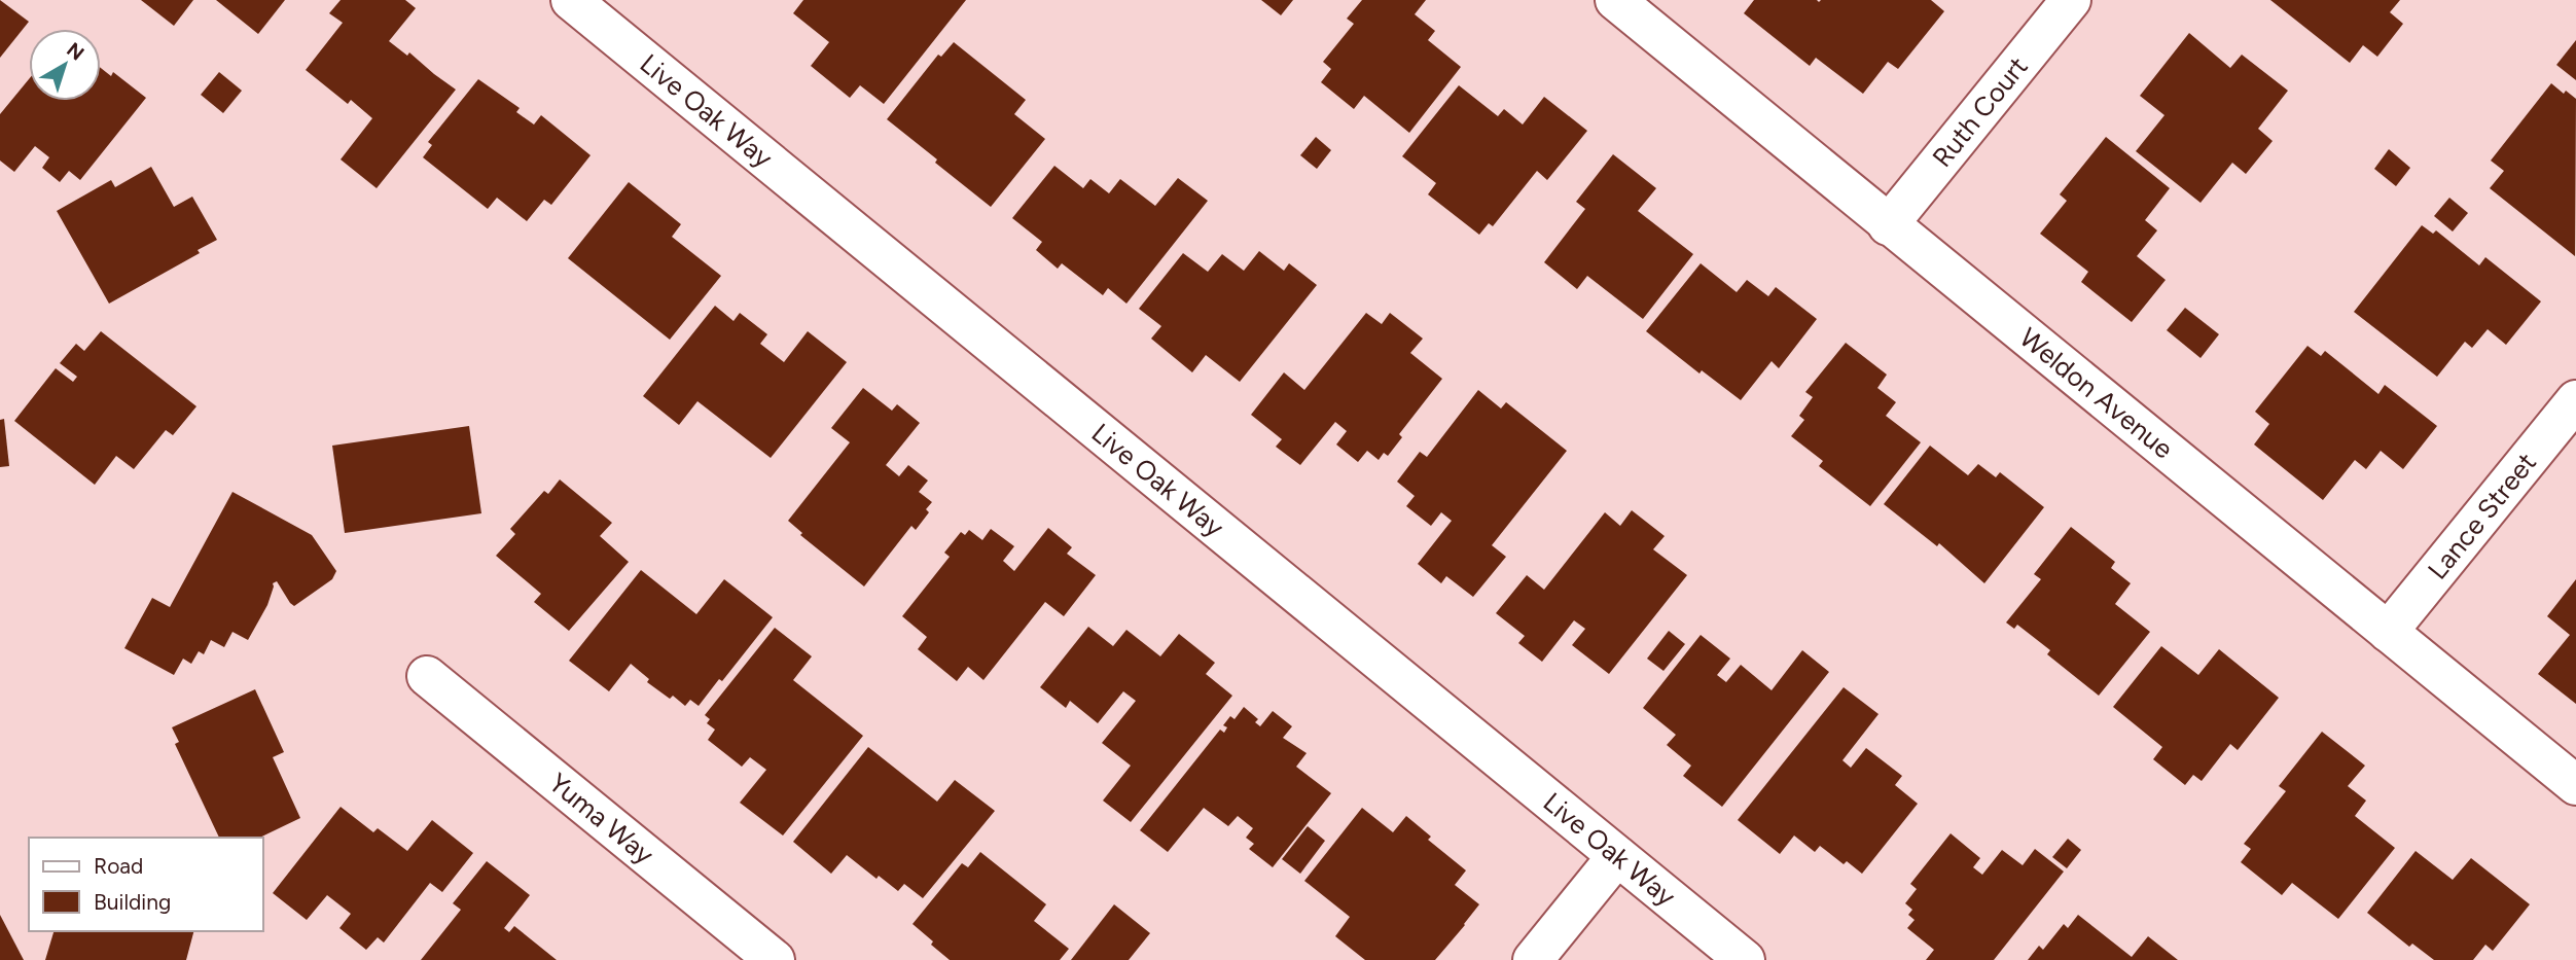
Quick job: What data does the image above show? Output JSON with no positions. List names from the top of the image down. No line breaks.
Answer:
{"streets":{"street":["Live Oak Way","Ruth Court","Weldon Avenue","Lance Street","Yuma Way"]},"crossings":[["Ruth Court","Weldon Avenue"],["Weldon Avenue","Lance Street"]],"legend":["Road","Building"],"north":"top right"}
